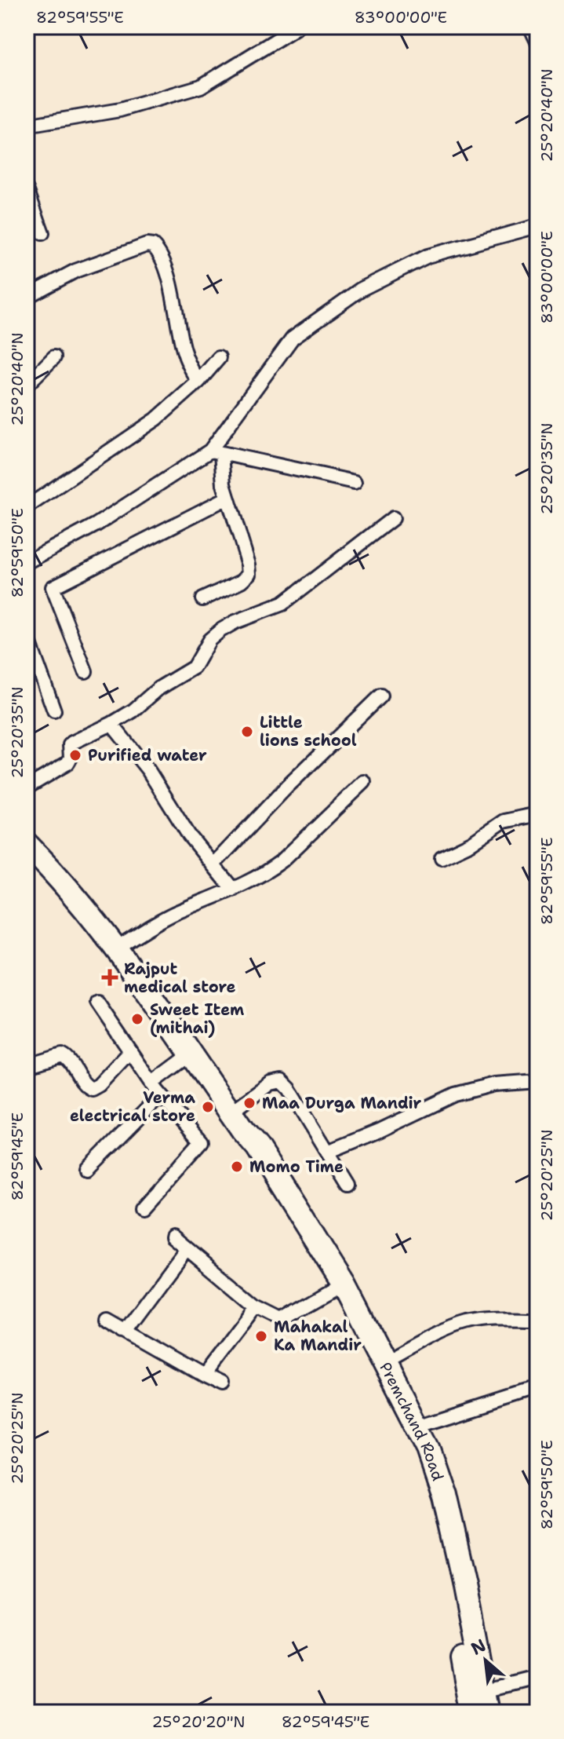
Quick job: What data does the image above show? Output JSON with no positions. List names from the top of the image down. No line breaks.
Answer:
{"streets":{"highway":["Premchand Road"]},"places":{"other":["Little lions school","Purified water","Sweet Item (mithai)","Maa Durga Mandir","Verma electrical store","Momo Time","Mahakal Ka Mandir"],"health":["Rajput medical store"]},"north":"top left","coordinates":["82°59'55\"E","83°00'00\"E","25°20'40\"N","25°20'35\"N","82°59'50\"E","82°59'45\"E","25°20'25\"N","25°20'20\"N"]}
